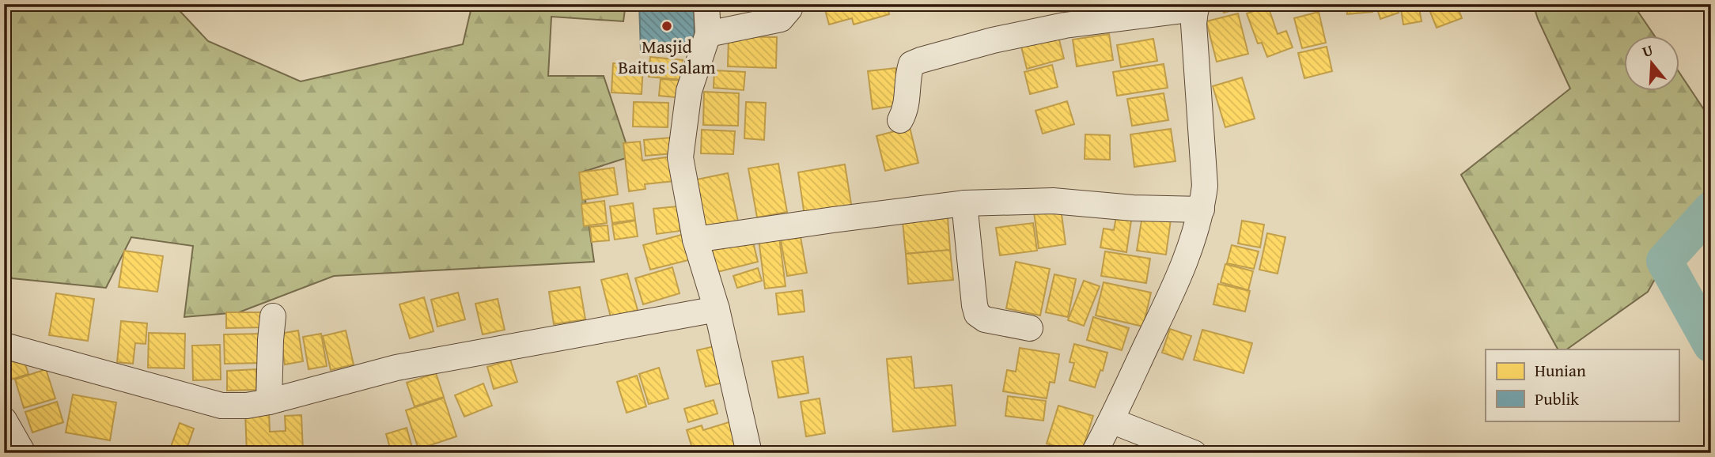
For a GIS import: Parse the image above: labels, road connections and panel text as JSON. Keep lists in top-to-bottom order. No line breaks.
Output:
{"places":["Masjid Baitus Salam"],"legend":["Hunian","Publik"],"north":"top"}
